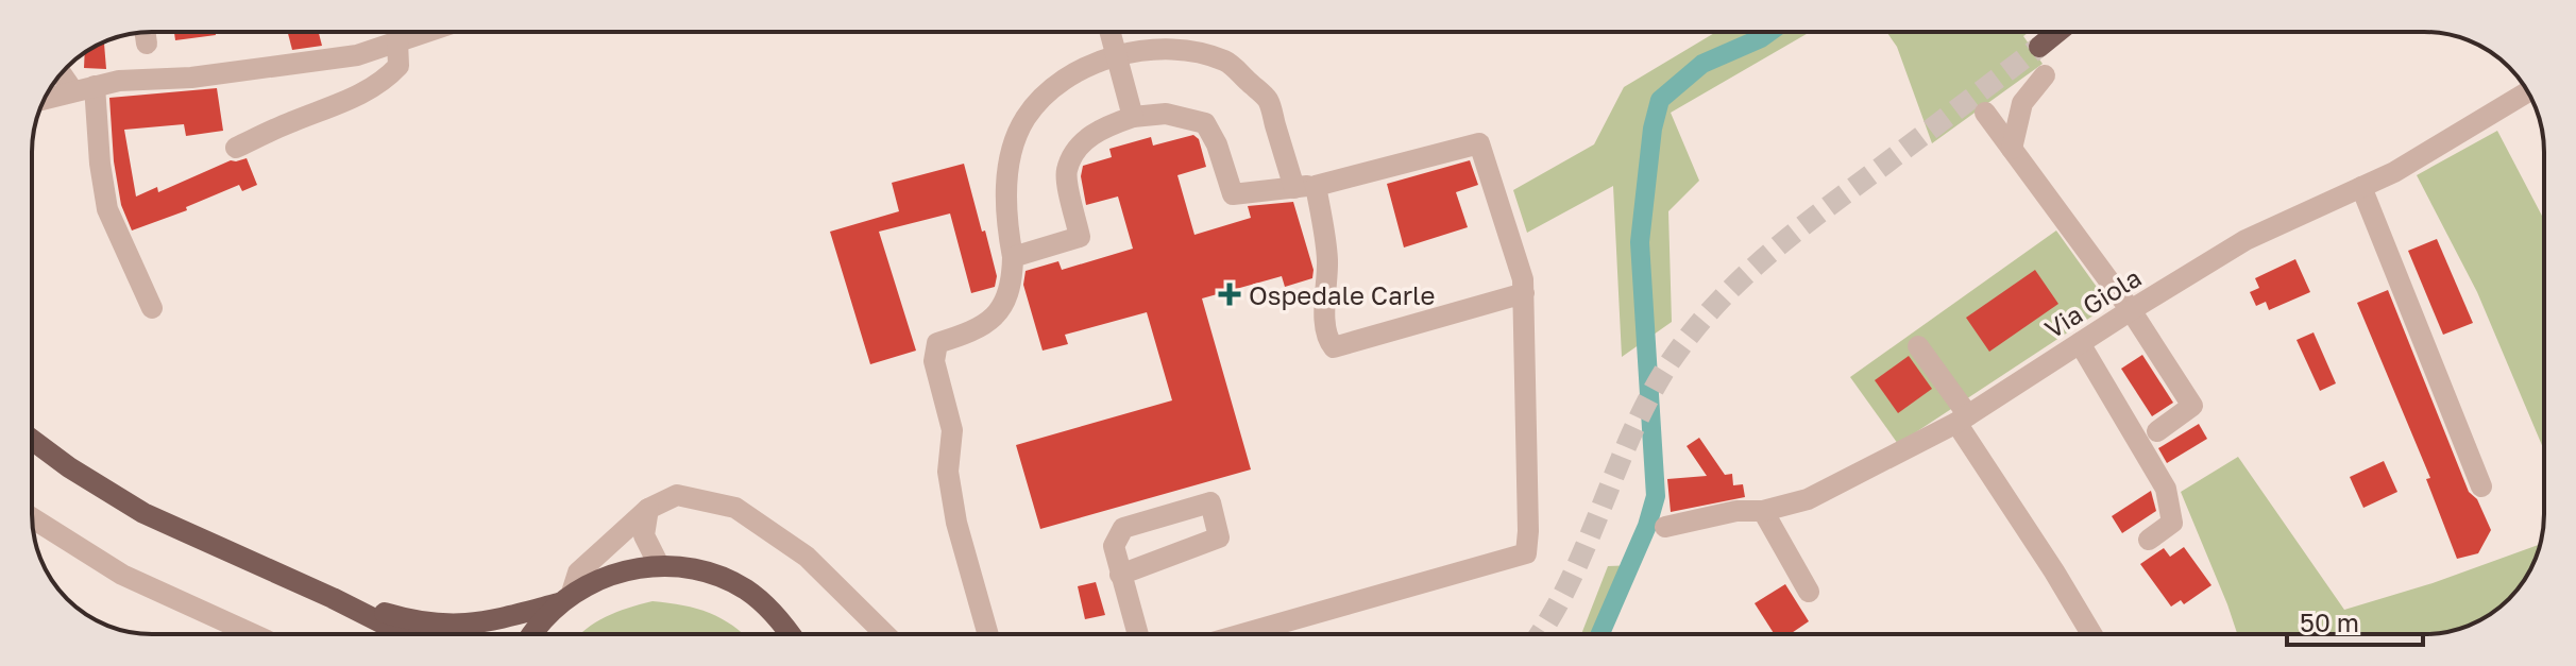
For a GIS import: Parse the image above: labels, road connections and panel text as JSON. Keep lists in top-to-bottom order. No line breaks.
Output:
{"streets":{"street":["Via Giola"]},"places":{"health":["Ospedale Carle"]},"scale_bar":"50 m"}
